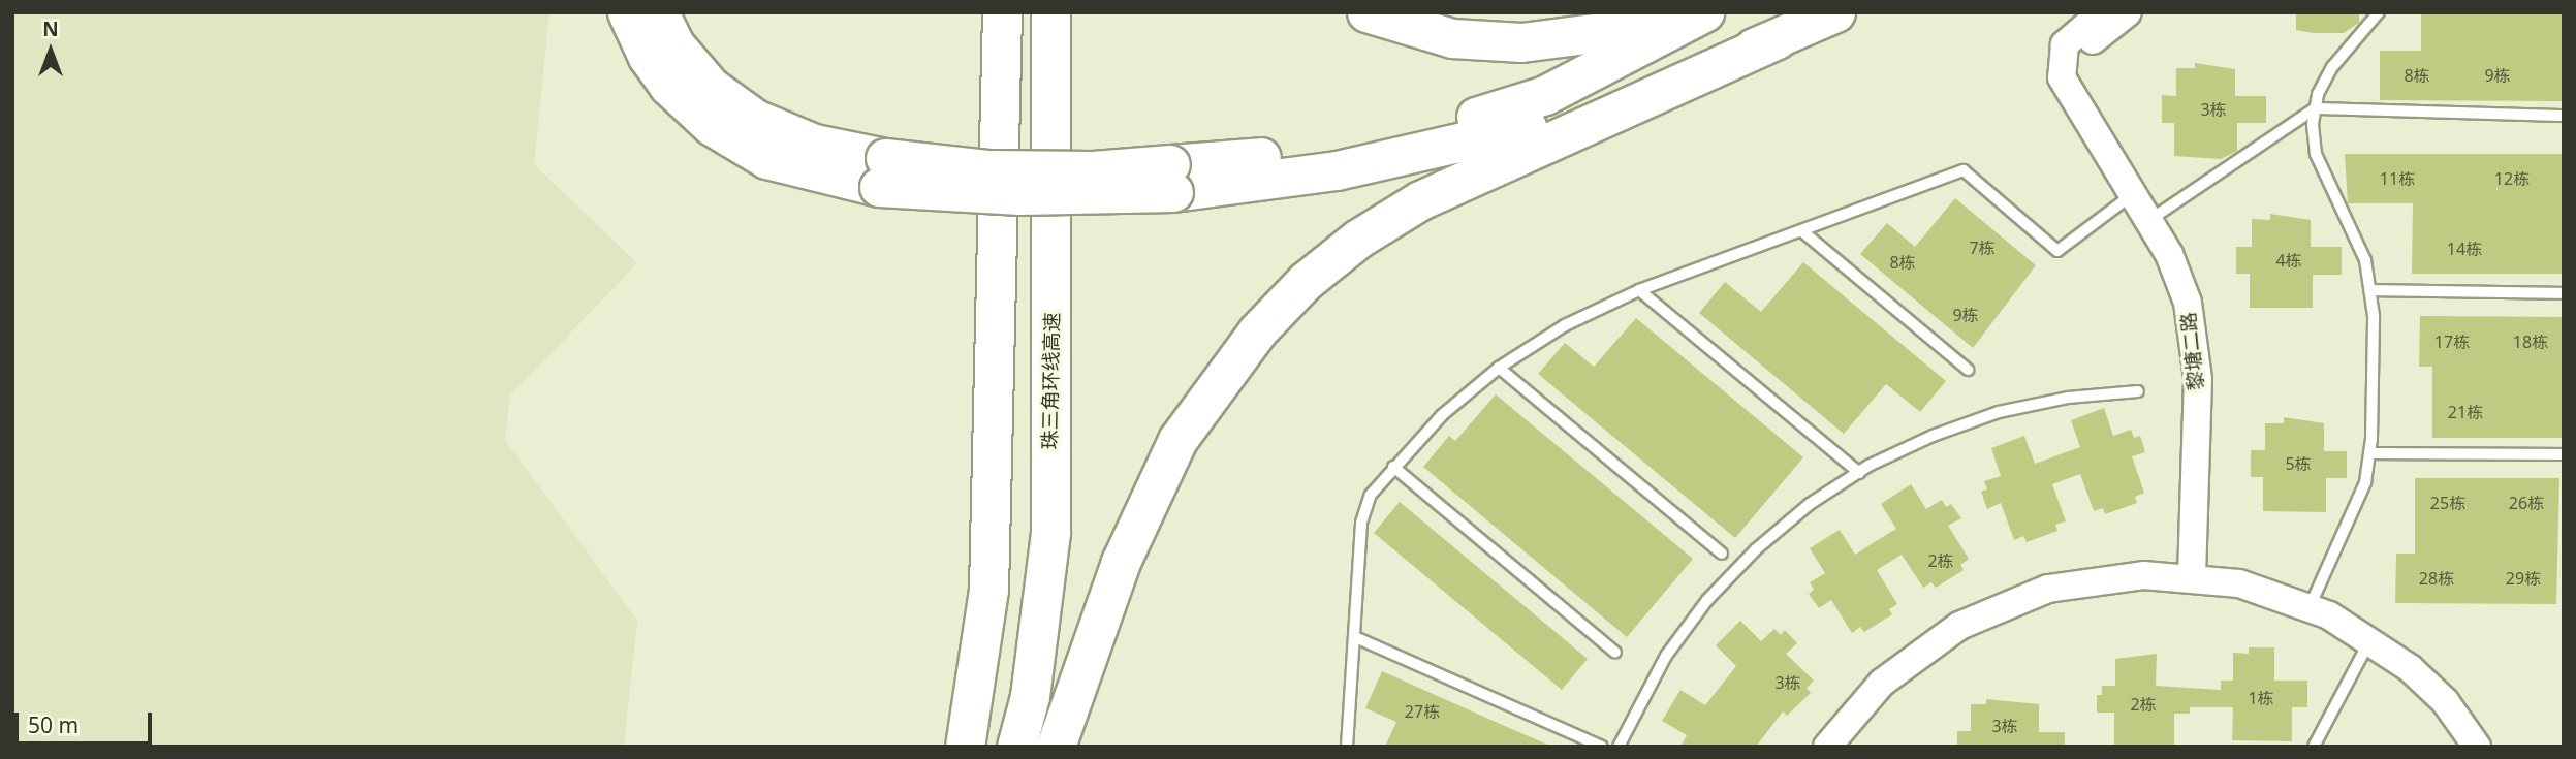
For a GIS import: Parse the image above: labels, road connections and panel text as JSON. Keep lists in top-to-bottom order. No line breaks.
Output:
{"streets":{"highway":["珠三角环线高速"],"street":["黎塘二路"]},"house_numbers":["8栋","9栋","3栋","11栋","12栋","7栋","14栋","4栋","8栋","9栋","17栋","18栋","21栋","5栋","25栋","26栋","2栋","28栋","29栋","3栋","1栋","2栋","27栋","3栋"],"scale_bar":"50 m","north":"top"}
